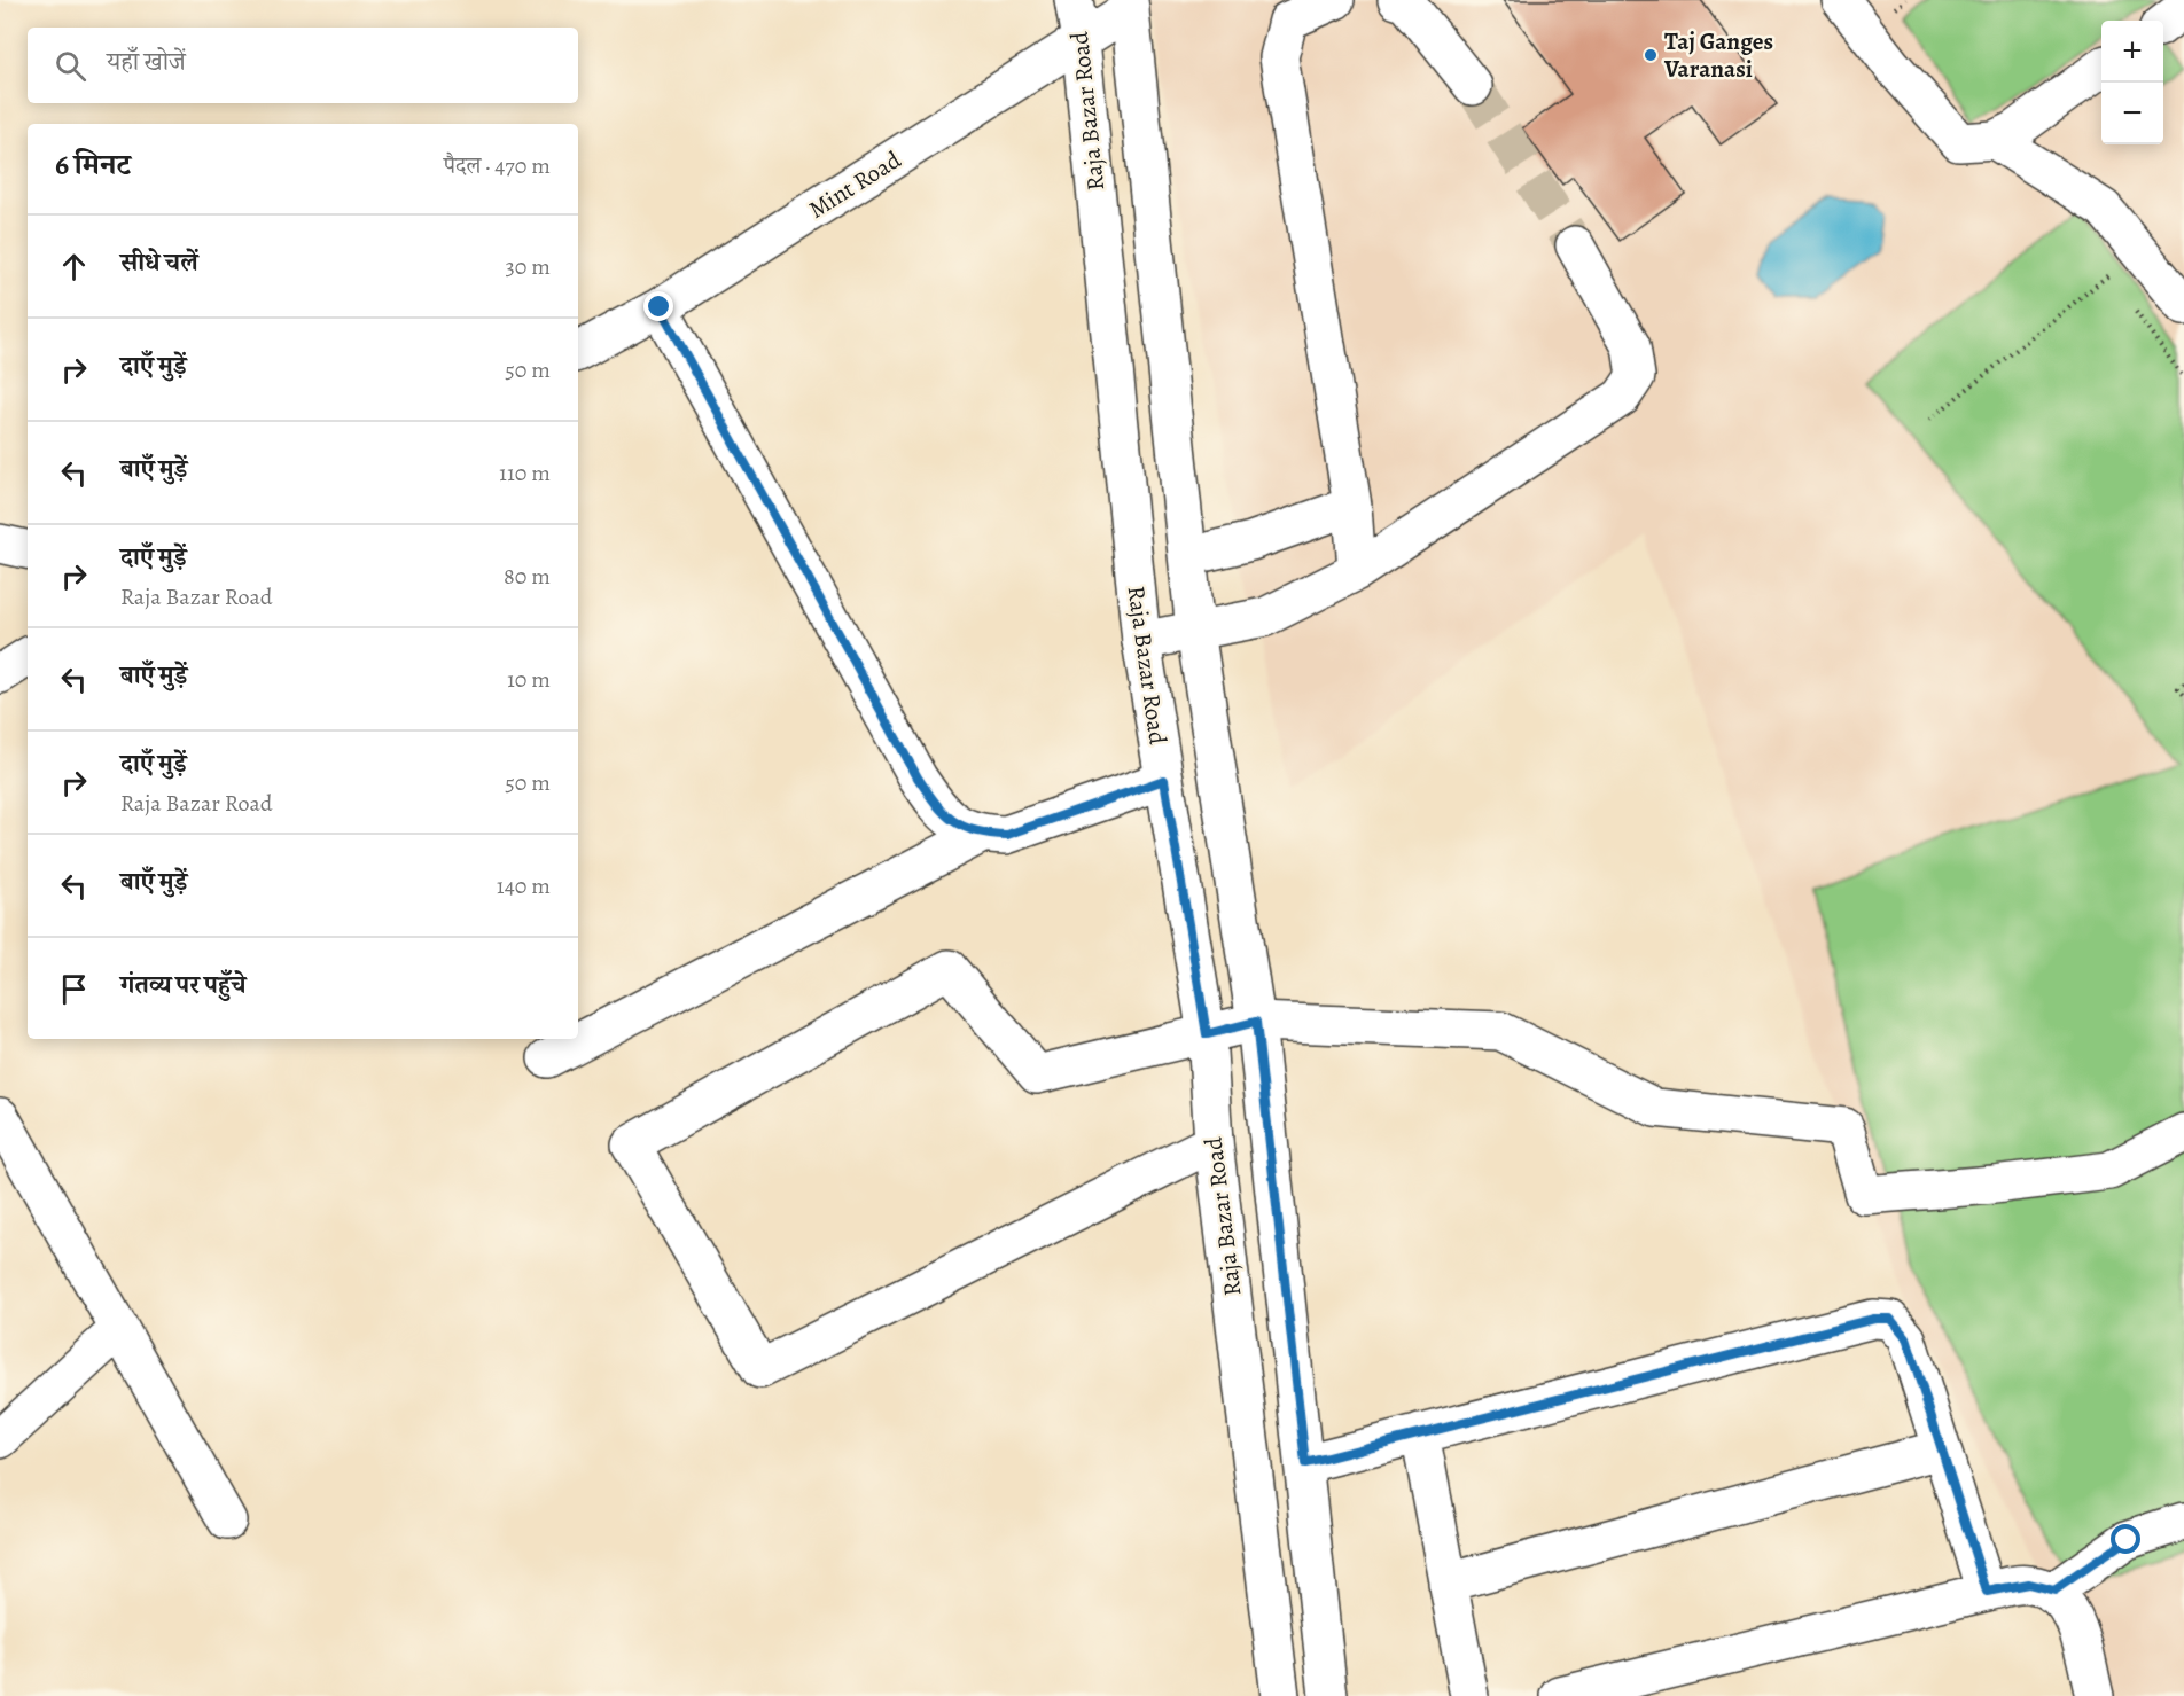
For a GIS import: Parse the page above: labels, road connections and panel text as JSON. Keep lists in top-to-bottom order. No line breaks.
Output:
{"streets":{"street":["Raja Bazar Road","Mint Road"]},"crossings":[["Raja Bazar Road","Mint Road"]],"places":["Taj Ganges Varanasi"],"page":{"map_buttons":["+","−"],"search":"यहाँ खोजें","heading":["6 मिनट","पैदल · 470 m"],"list":[["सीधे चलें","30 m"],["दाएँ मुड़ें","50 m"],["बाएँ मुड़ें","110 m"],["दाएँ मुड़ें","Raja Bazar Road","80 m"],["बाएँ मुड़ें","10 m"],["दाएँ मुड़ें","Raja Bazar Road","50 m"],["बाएँ मुड़ें","140 m"],"गंतव्य पर पहुँचे"]}}
